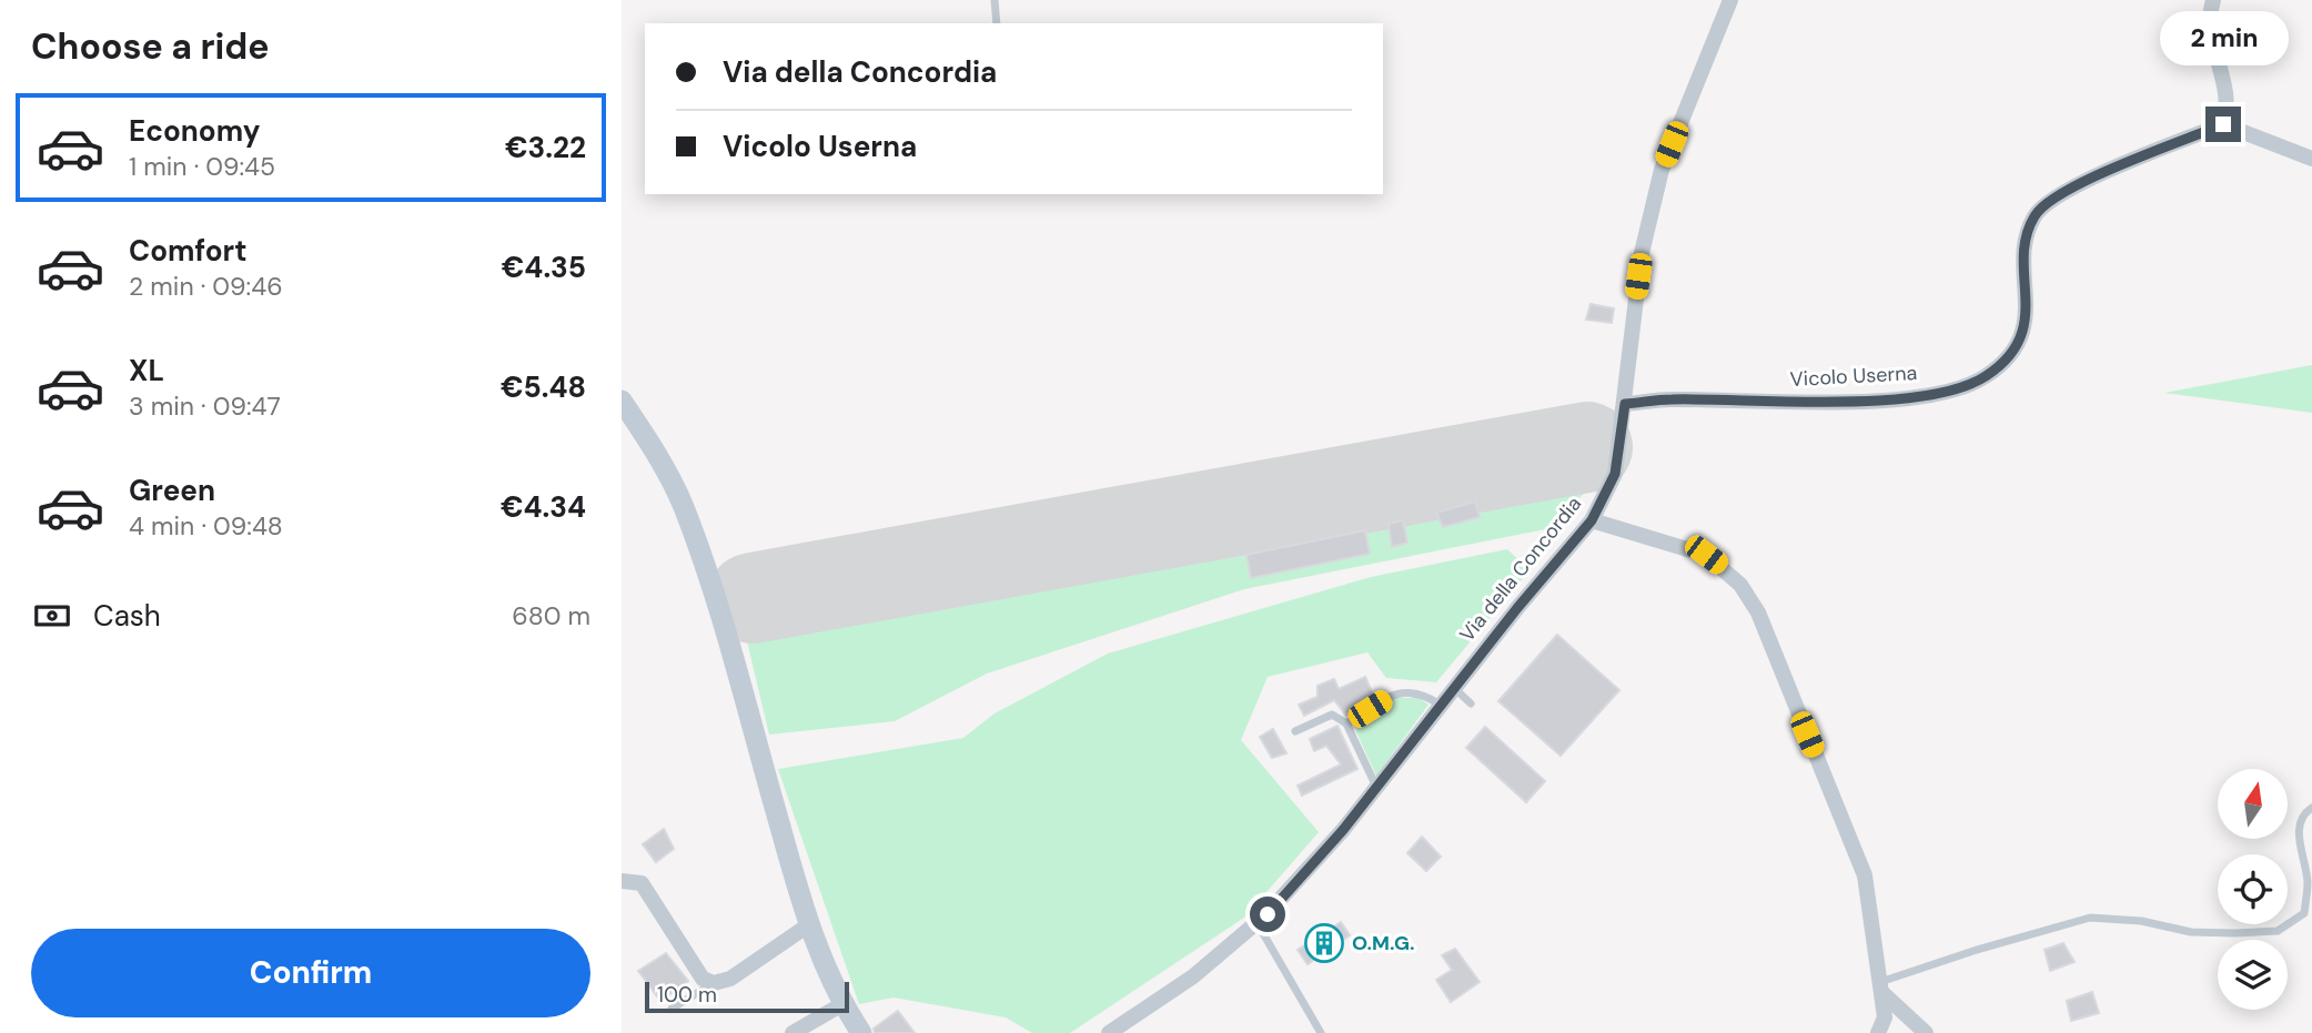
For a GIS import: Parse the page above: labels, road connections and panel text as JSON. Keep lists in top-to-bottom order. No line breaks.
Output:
{"streets":{"street":["Vicolo Userna","Via della Concordia"]},"crossings":[["Vicolo Userna","Via della Concordia"]],"places":{"building":["O.M.G."]},"scale_bar":"100 m","north":"top","page":{"heading":"Choose a ride","bubble":"2 min","banner":["Via della Concordia","Vicolo Userna"],"list":[{"name":"Economy","note":"1 min · 09:45","value":"€3.22"},{"name":"Comfort","note":"2 min · 09:46","value":"€4.35"},{"name":"XL","note":"3 min · 09:47","value":"€5.48"},{"name":"Green","note":"4 min · 09:48","value":"€4.34"}],"pay":["Cash","680 m"],"buttons":"Confirm","scale":"100 m"}}
